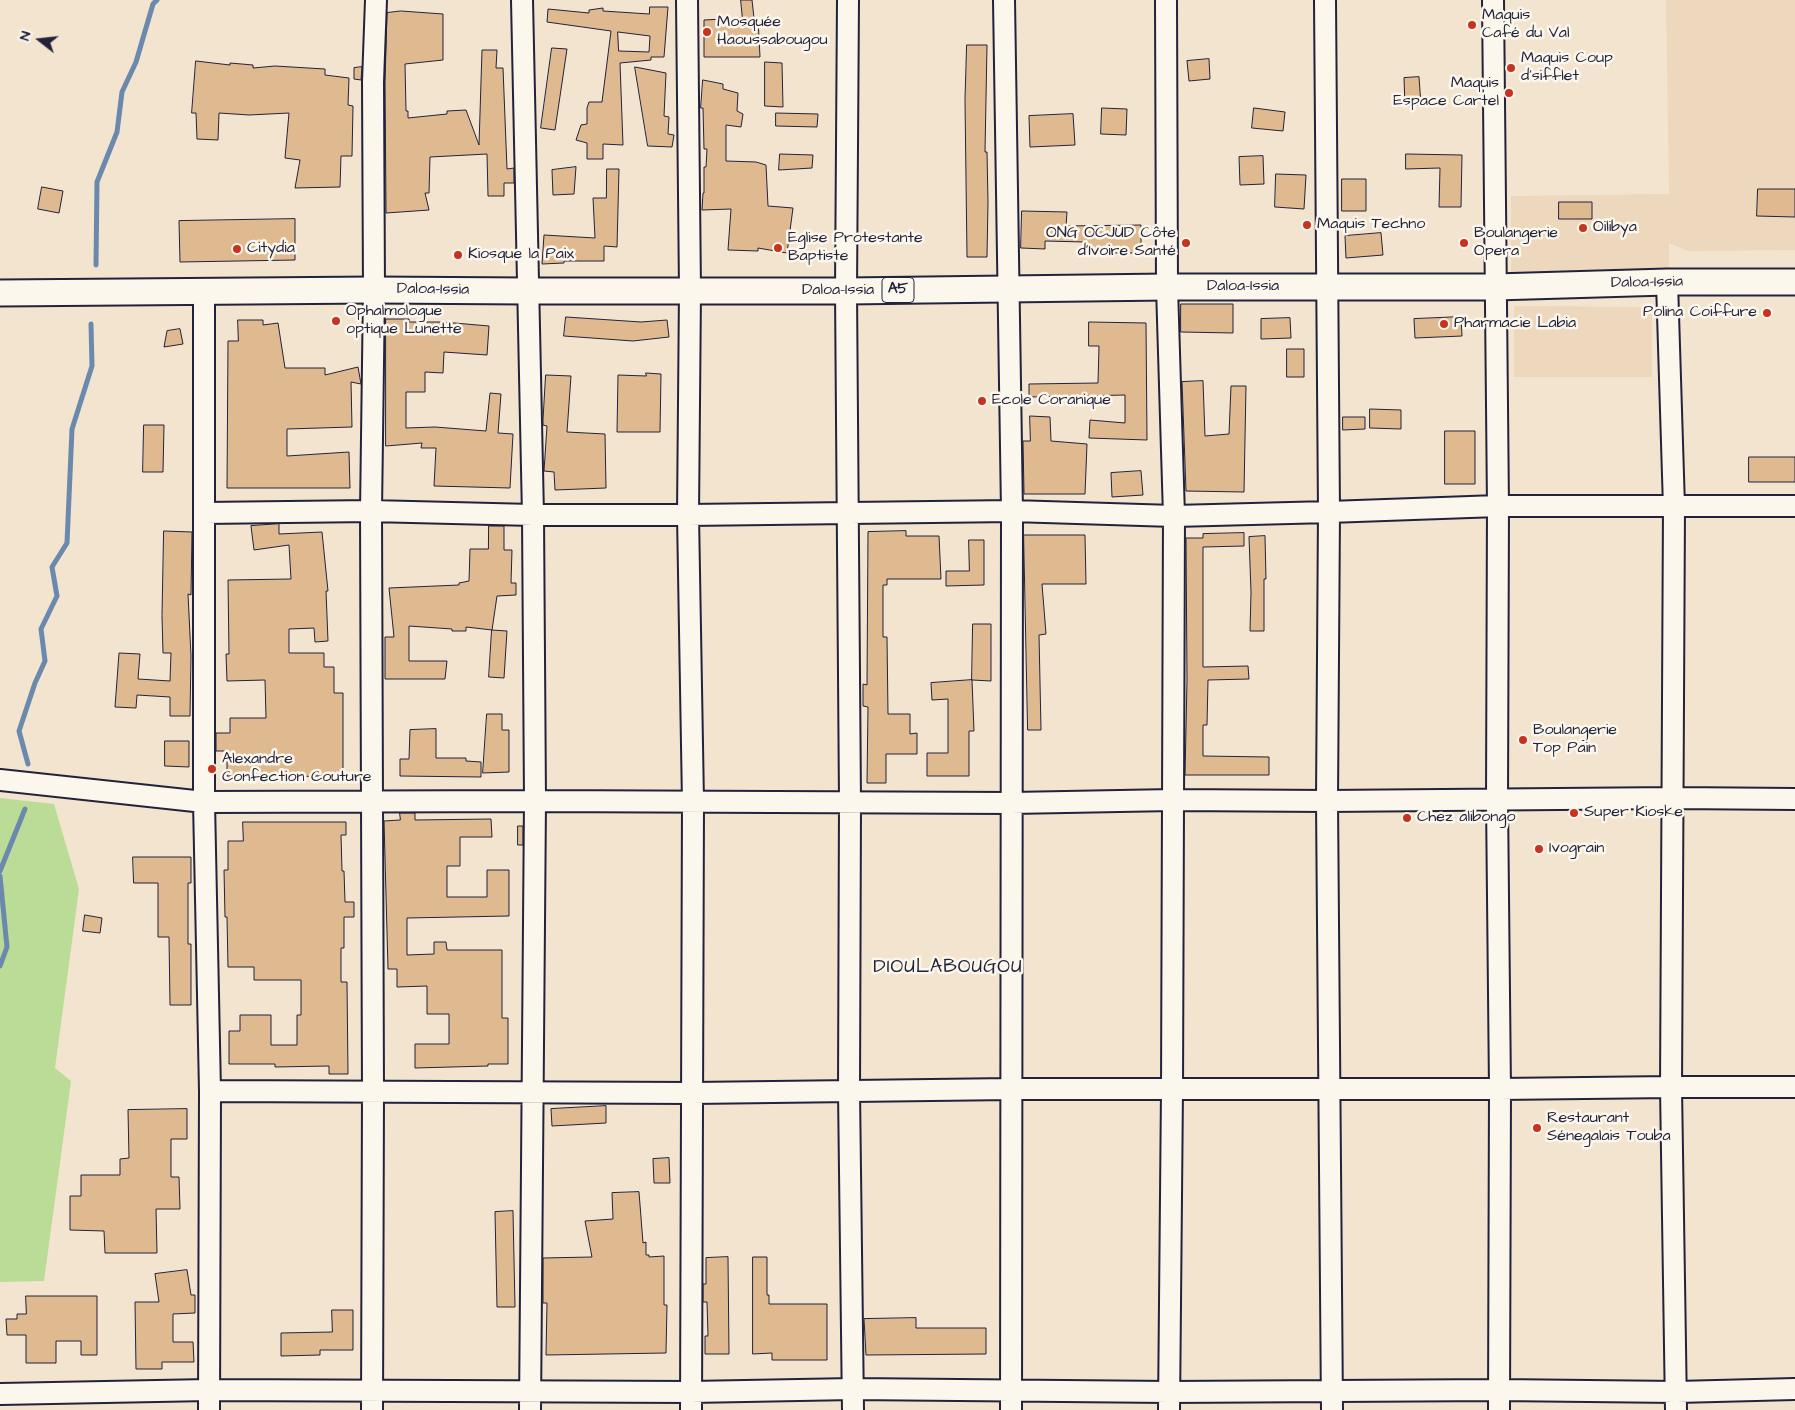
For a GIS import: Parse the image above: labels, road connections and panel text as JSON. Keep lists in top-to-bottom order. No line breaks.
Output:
{"streets":{"main road":["Daloa-Issia","A5"]},"districts":["DIOULABOUGOU"],"places":["Maquis Café du Val","Mosquée Haoussabougou","Maquis Coup d'sifflet","Maquis Espace Cartel","Maquis Techno","Oilibya","ONG OCJUD Côte d'Ivoire Santé","Boulangerie Opera","Eglise Protestante Baptiste","Citydia","Kiosque la Paix","Polina Coiffure","Ophalmologue optique Lunette","Pharmacie Labia","Ecole Coranique","Boulangerie Top Pain","Alexandre Confection Couture","Super Kioske","Chez alibongo","Ivograin","Restaurant Sénegalais Touba"],"north":"left"}
